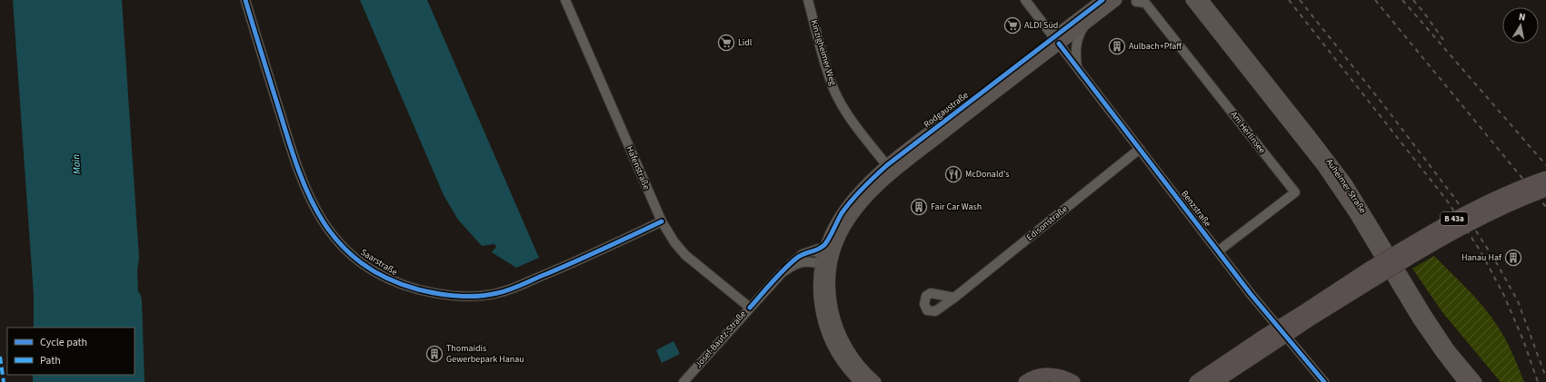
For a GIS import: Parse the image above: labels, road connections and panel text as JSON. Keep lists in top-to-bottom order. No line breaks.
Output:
{"streets":{"highway":["B 43a"],"main road":["Rodgaustraße","Auheimer Straße"],"street":["Kinzigheimer Weg","Am Herlinsee","Hafenstraße","Benzstraße","Edisonstraße","Saarstraße","Josef-Bautz-Straße"]},"crossings":[["Kinzigheimer Weg","Rodgaustraße"],["Rodgaustraße","Benzstraße"],["Rodgaustraße","Josef-Bautz-Straße"],["Am Herlinsee","Benzstraße"],["Hafenstraße","Saarstraße"],["Hafenstraße","Josef-Bautz-Straße"],["Benzstraße","Edisonstraße"]],"water":["Main"],"places":{"supermarket":["ALDI Süd","Lidl"],"building":["Aulbach+Pfaff","Fair Car Wash","Hanau Haf","Thomaidis Gewerbepark Hanau"],"restaurant":["McDonald's"]},"legend":["Cycle path","Path"],"north":"top"}
